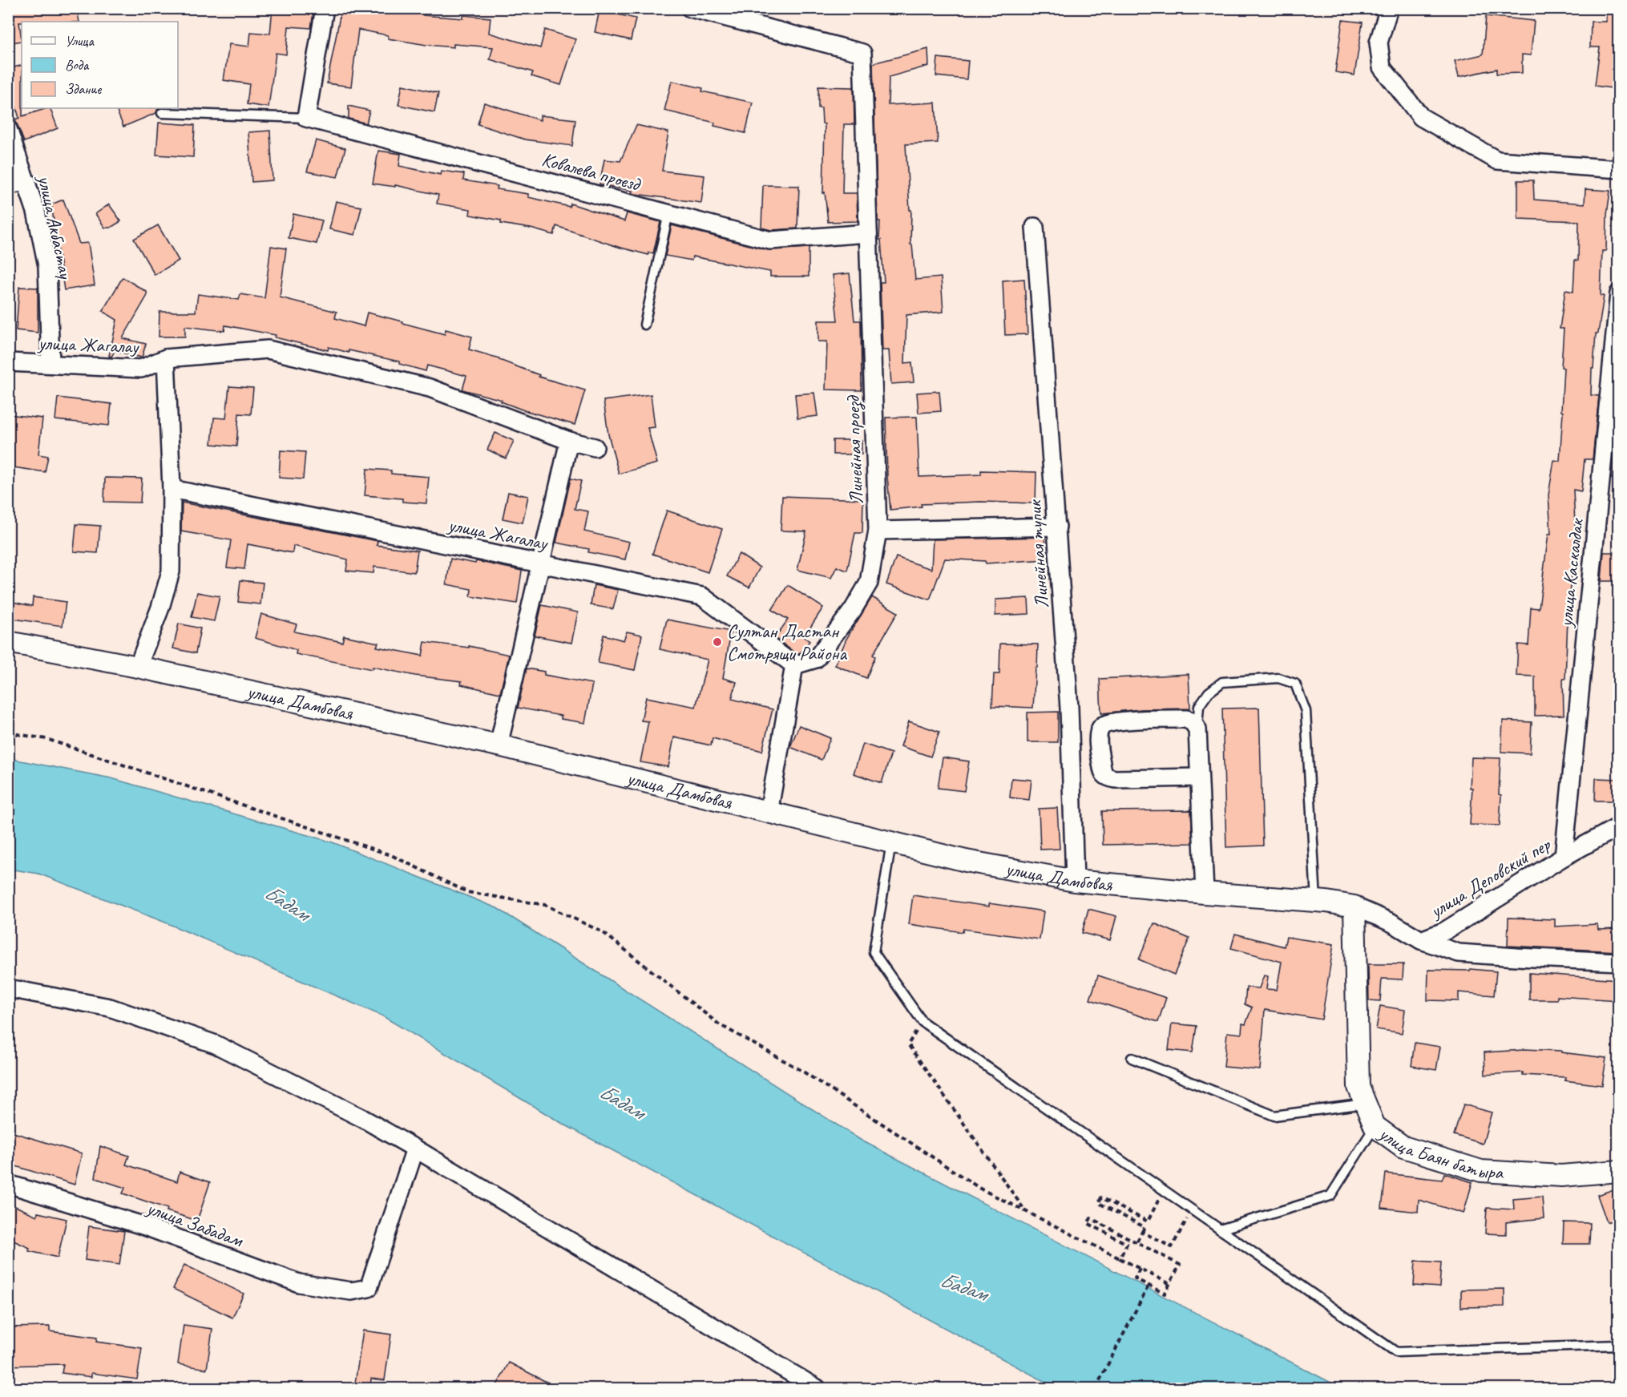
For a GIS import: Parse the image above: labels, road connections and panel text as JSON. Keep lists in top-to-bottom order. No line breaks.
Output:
{"streets":{"street":["Ковалева проезд","улица Акбастау","улица Жагалау","Линейная проезд","Линейная тупик","улица Каскалдак","улица Дамбовая","улица Деповский пер","улица Баян батыра","улица Забадам"]},"crossings":[["Ковалева проезд","Линейная проезд"],["улица Акбастау","улица Жагалау"],["улица Жагалау","Линейная проезд"],["улица Жагалау","улица Дамбовая"],["Линейная тупик","улица Дамбовая"],["улица Каскалдак","улица Деповский пер"],["улица Дамбовая","улица Деповский пер"],["улица Дамбовая","улица Баян батыра"],["улица Деповский пер","улица Баян батыра"]],"water":["Бадам"],"places":["Султан Дастан Смотрящи Района"],"legend":["Улица","Вода","Здание"]}
